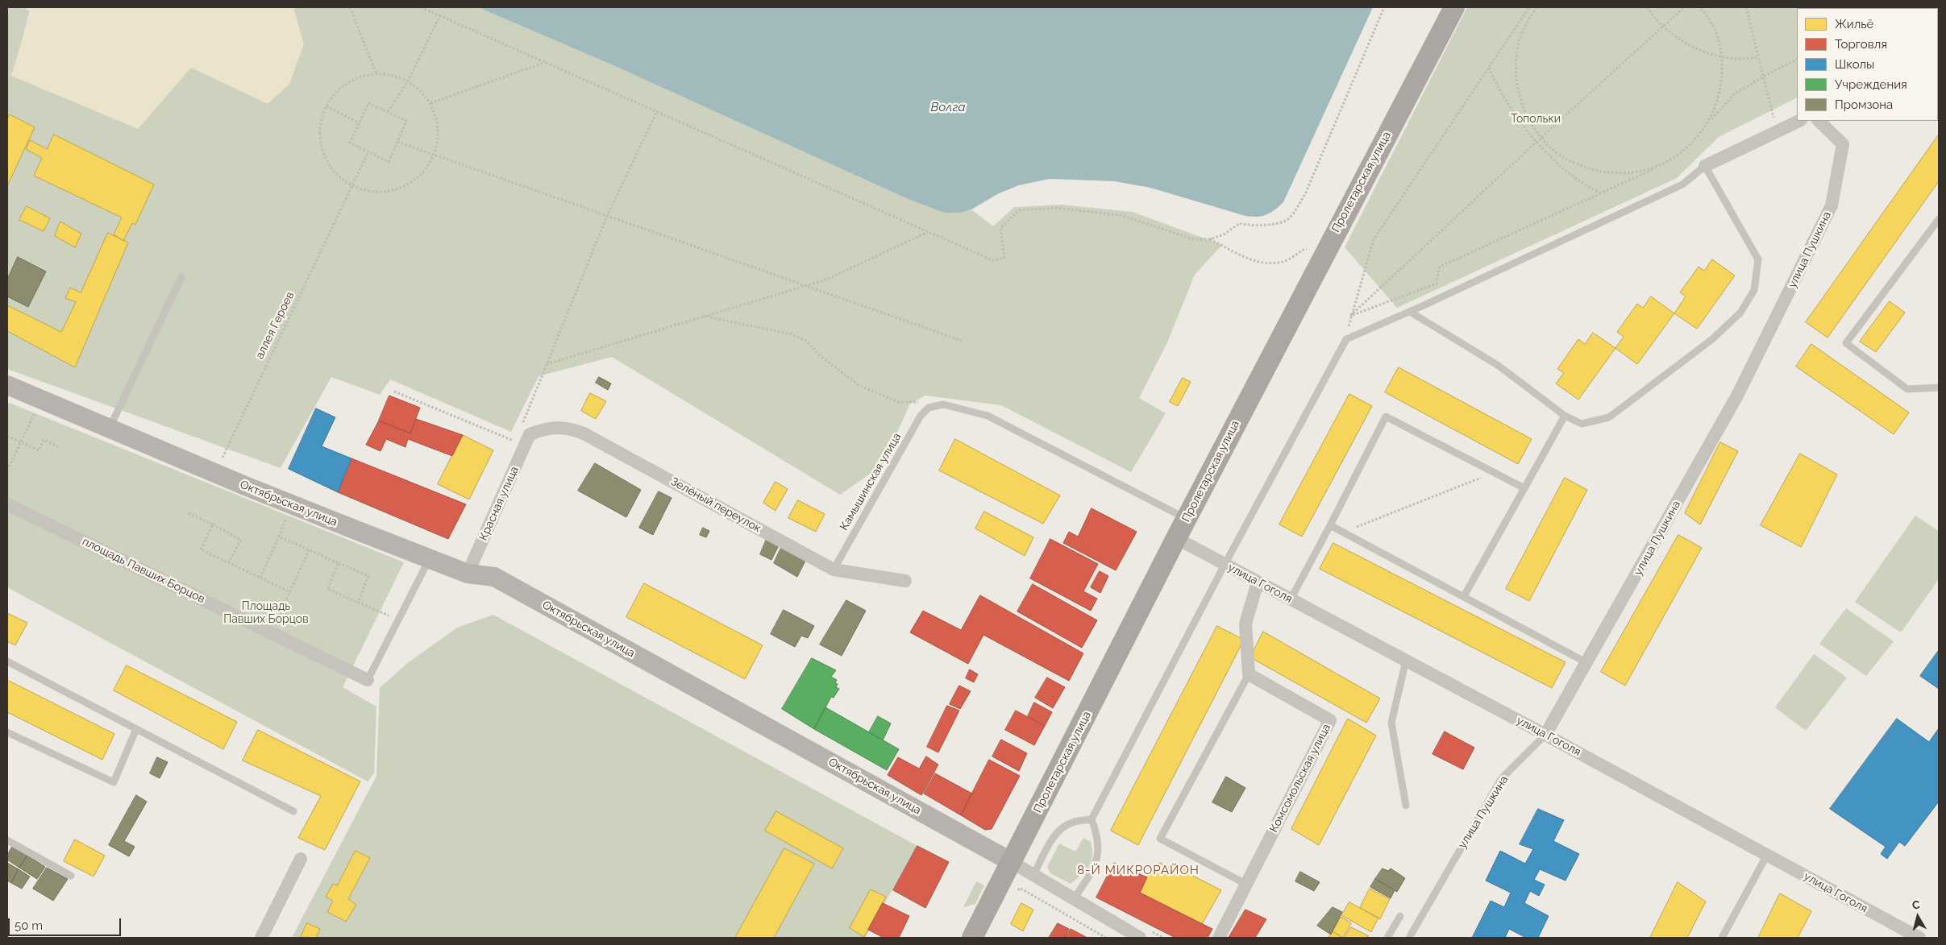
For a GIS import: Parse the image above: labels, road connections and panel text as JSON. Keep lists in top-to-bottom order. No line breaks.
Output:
{"streets":{"main road":["Пролетарская улица"],"street":["улица Пушкина","Октябрьская улица","Красная улица","Зелёный переулок","площадь Павших Борцов","улица Гоголя","Комсомольская улица"],"lane":["Камышинская улица"],"path":["аллея Героев"]},"crossings":[["Пролетарская улица","Октябрьская улица"],["Пролетарская улица","улица Гоголя"],["улица Пушкина","улица Гоголя"],["аллея Героев","Октябрьская улица"],["Камышинская улица","Зелёный переулок"],["Октябрьская улица","Красная улица"],["Красная улица","Зелёный переулок"]],"districts":["8-Й МИКРОРАЙОН"],"water":["Волга"],"parks":["Топольки","Площадь Павших Борцов"],"legend":["Жильё","Торговля","Школы","Учреждения","Промзона"],"scale_bar":"50 m","north":"top"}
